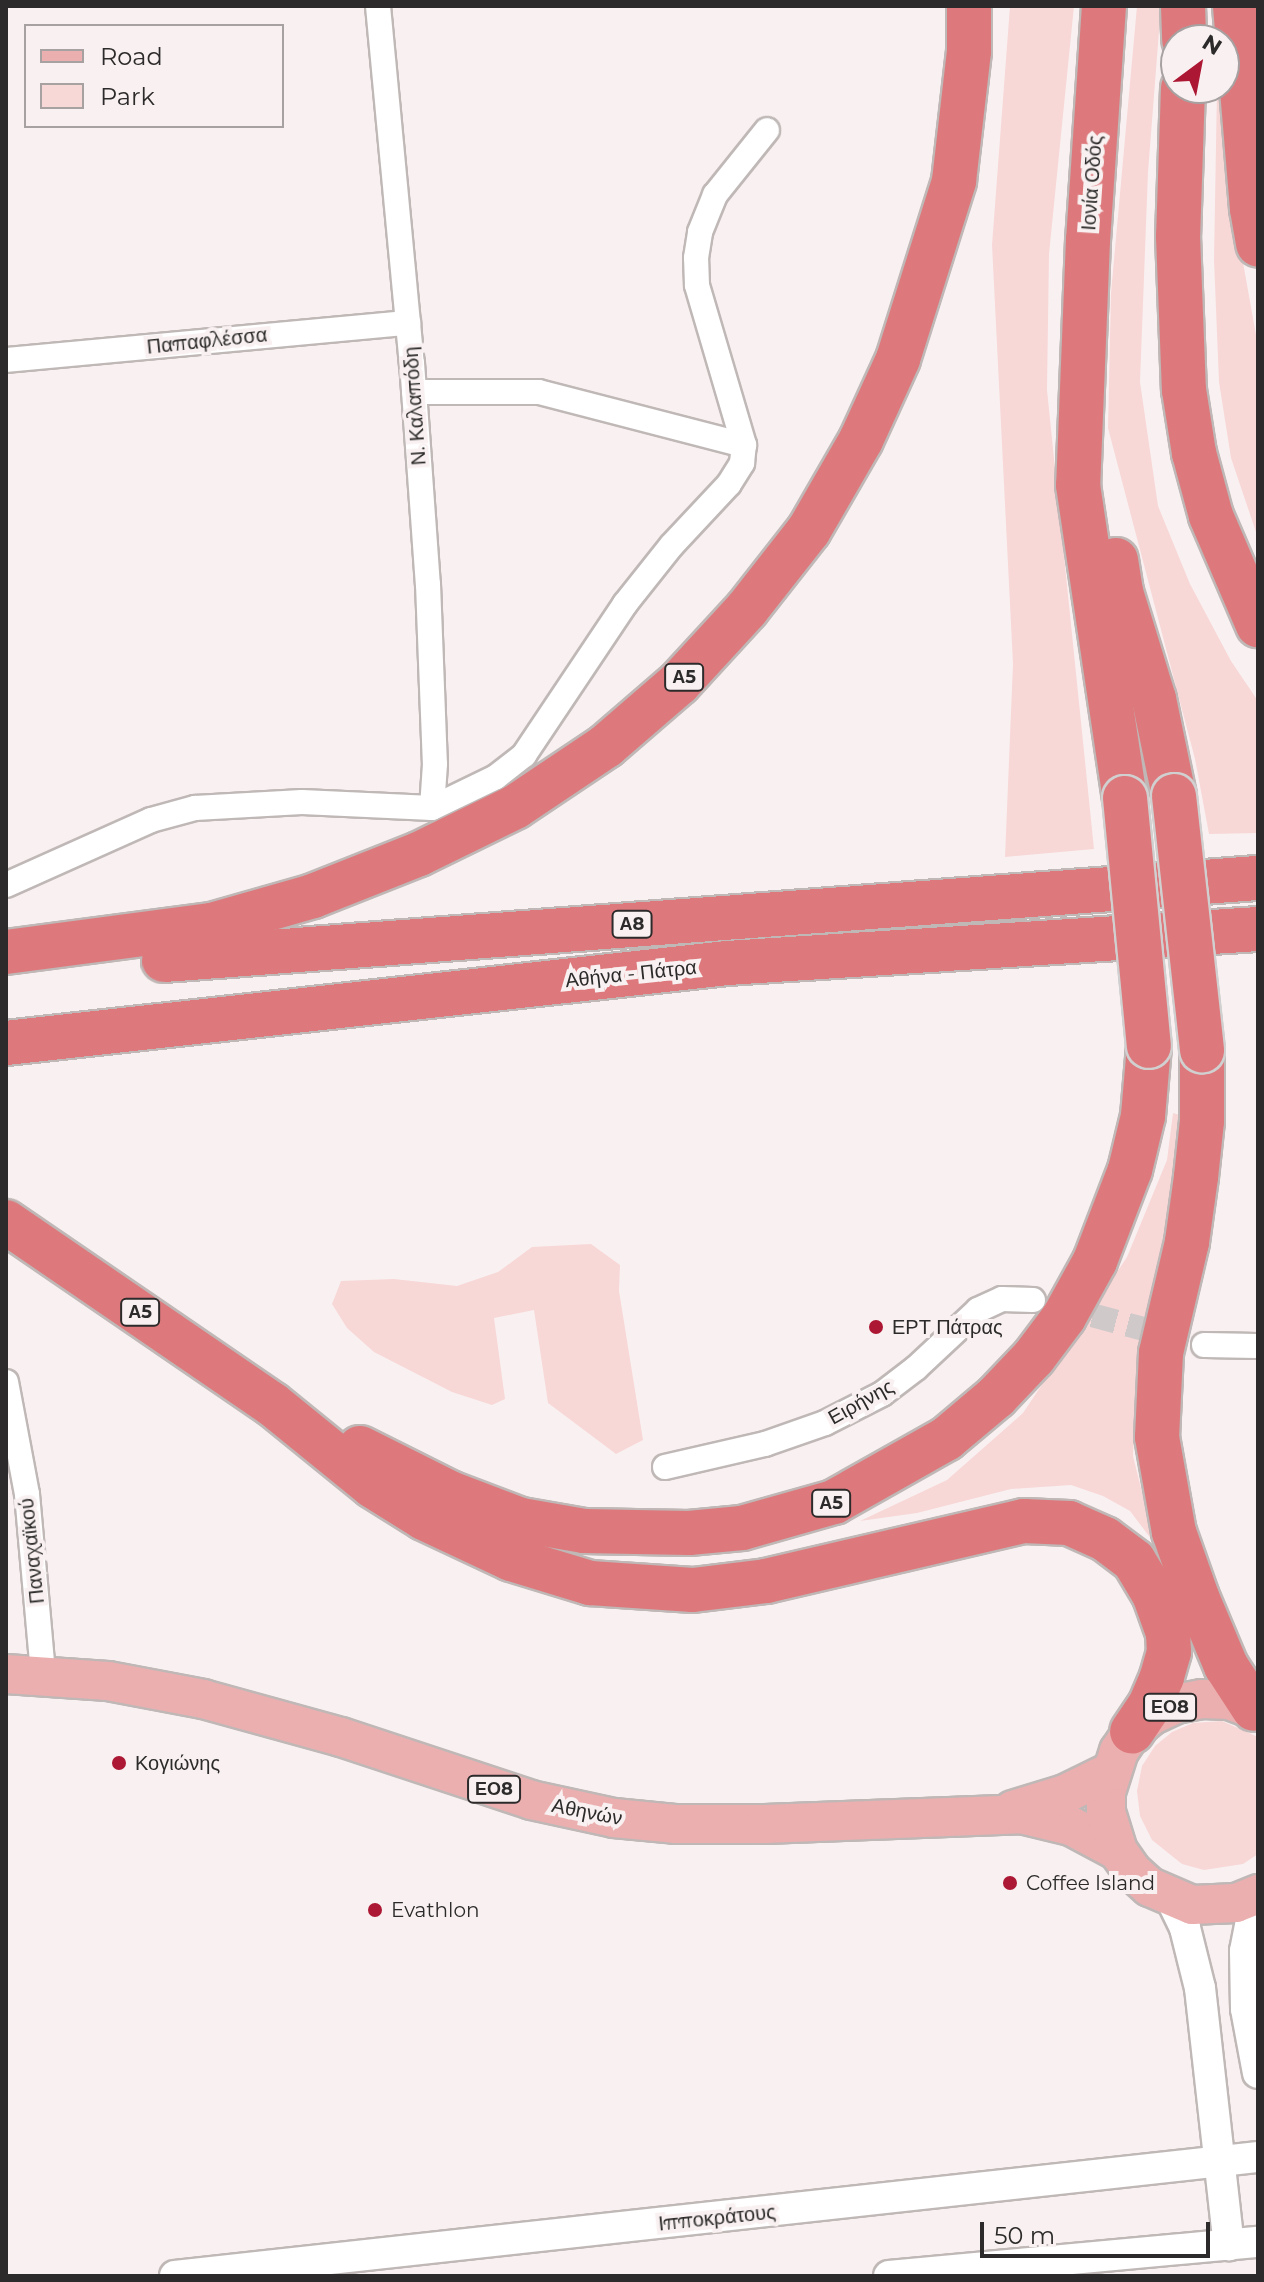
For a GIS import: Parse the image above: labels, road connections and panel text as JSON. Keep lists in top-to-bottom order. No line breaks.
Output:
{"streets":{"highway":["Ιονία Οδός","Α5","Α8","Αθήνα - Πάτρα"],"main road":["ΕΟ8","Αθηνών"],"street":["Παπαφλέσσα","Ν. Καλαπόδη","Ειρήνης","Παναχαϊκού","Ιπποκράτους"]},"crossings":[["Ιονία Οδός","Α5"],["Παπαφλέσσα","Ν. Καλαπόδη"],["Παναχαϊκού","Αθηνών"]],"places":["ΕΡΤ Πάτρας","Κογιώνης","Coffee Island","Evathlon"],"legend":["Road","Park"],"scale_bar":"50 m","north":"top right"}
